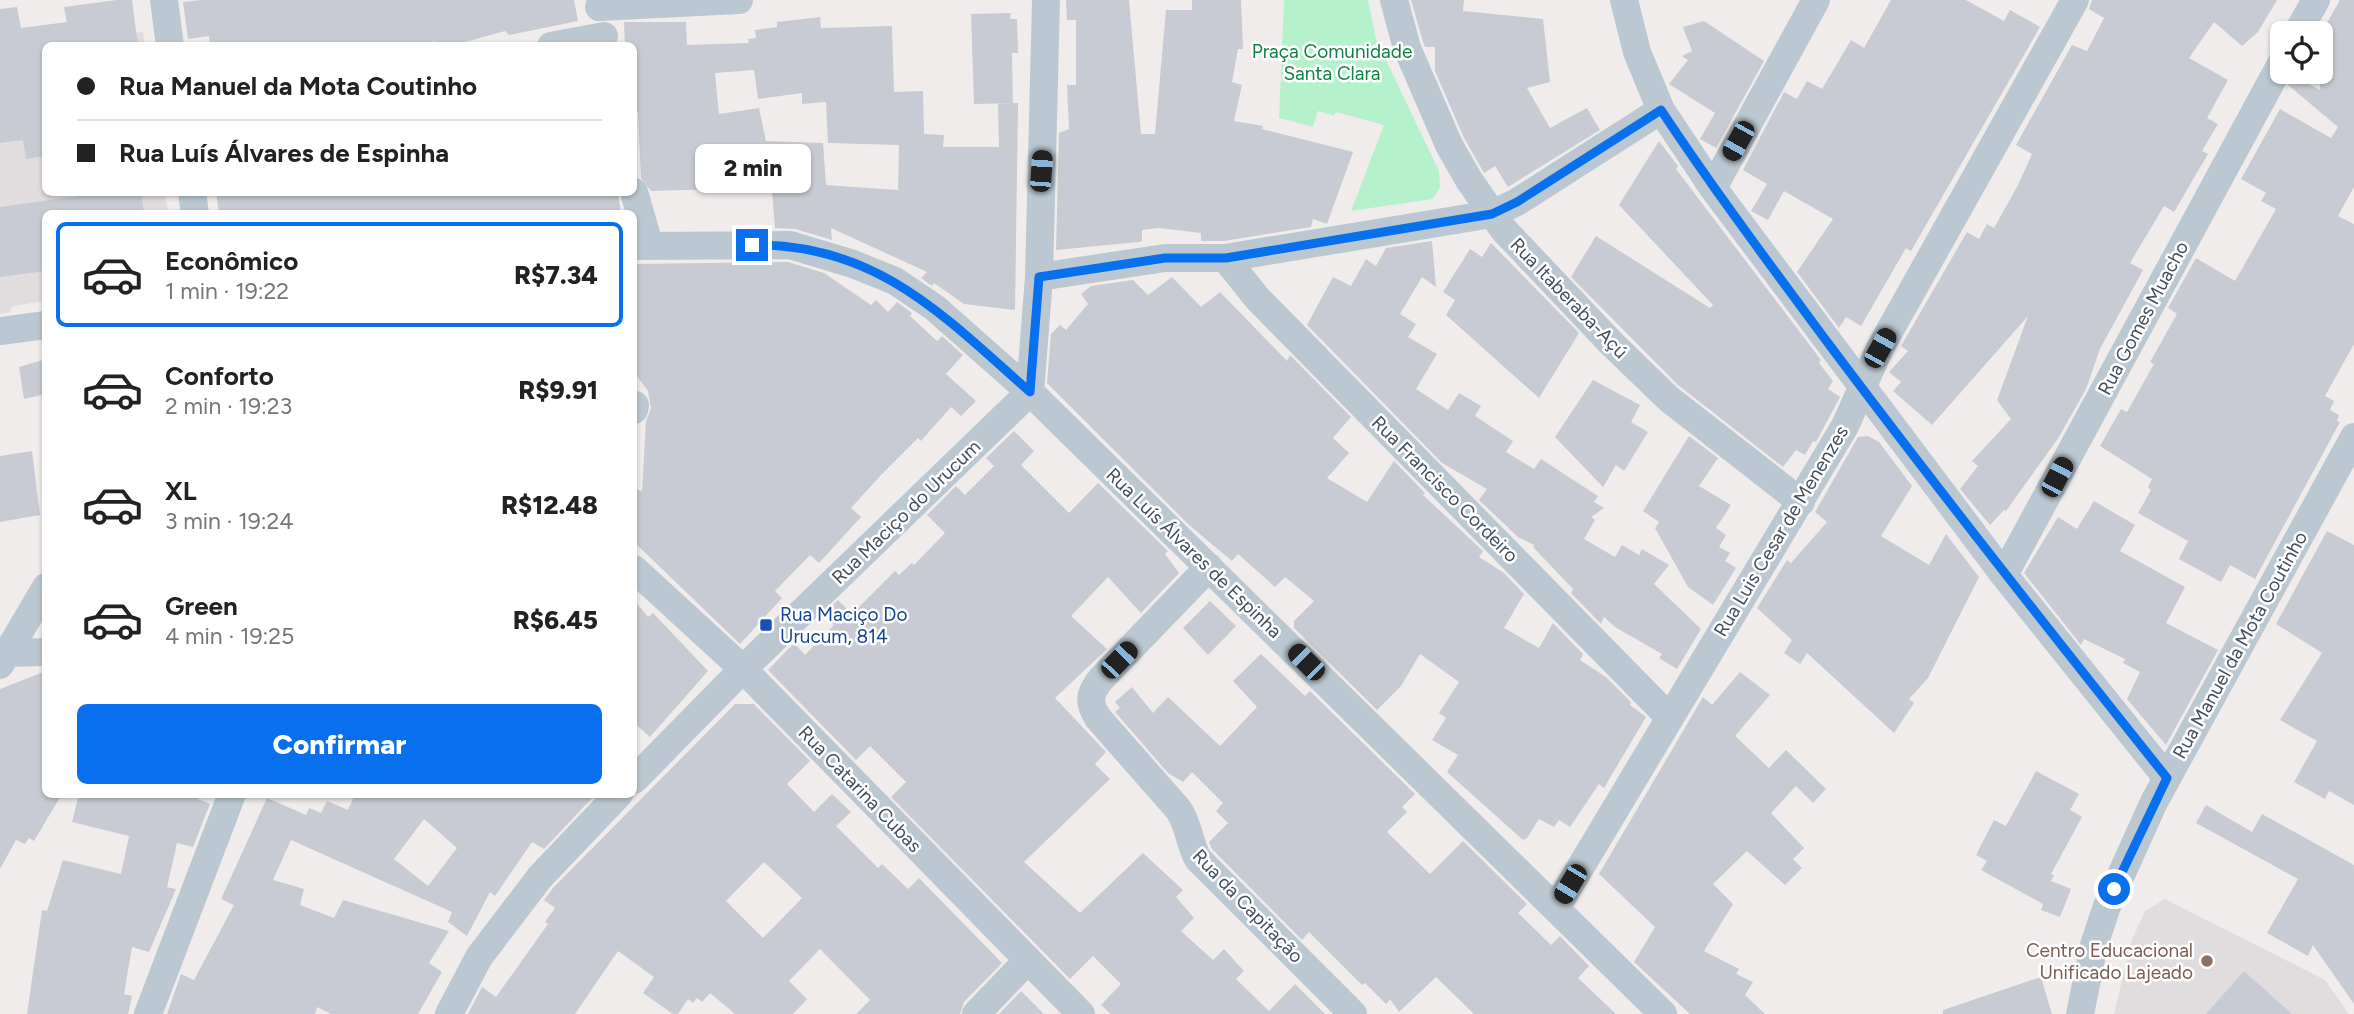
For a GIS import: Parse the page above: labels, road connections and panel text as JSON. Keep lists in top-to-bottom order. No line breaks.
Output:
{"streets":{"street":["Rua Itaberaba-Açú","Rua Gomes Muacho","Rua Francisco Cordeiro","Rua Maciço do Urucum","Rua Luis Cesar de Menenzes","Rua Luís Álvares de Espinha","Rua Manuel da Mota Coutinho","Rua Catarina Cubas","Rua da Capitação"]},"crossings":[["Rua Itaberaba-Açú","Rua Luis Cesar de Menenzes"],["Rua Francisco Cordeiro","Rua Luis Cesar de Menenzes"],["Rua Maciço do Urucum","Rua Luís Álvares de Espinha"],["Rua Maciço do Urucum","Rua Catarina Cubas"],["Rua Luis Cesar de Menenzes","Rua Luís Álvares de Espinha"],["Rua Luís Álvares de Espinha","Rua da Capitação"]],"parks":["Praça Comunidade Santa Clara"],"places":{"transit":["Rua Maciço Do Urucum, 814"],"other":["Centro Educacional Unificado Lajeado"]},"page":{"banner":["Rua Manuel da Mota Coutinho","Rua Luís Álvares de Espinha"],"bubble":"2 min","list":[{"name":"Econômico","note":"1 min · 19:22","value":"R$7.34"},{"name":"Conforto","note":"2 min · 19:23","value":"R$9.91"},{"name":"XL","note":"3 min · 19:24","value":"R$12.48"},{"name":"Green","note":"4 min · 19:25","value":"R$6.45"}],"buttons":"Confirmar"}}
